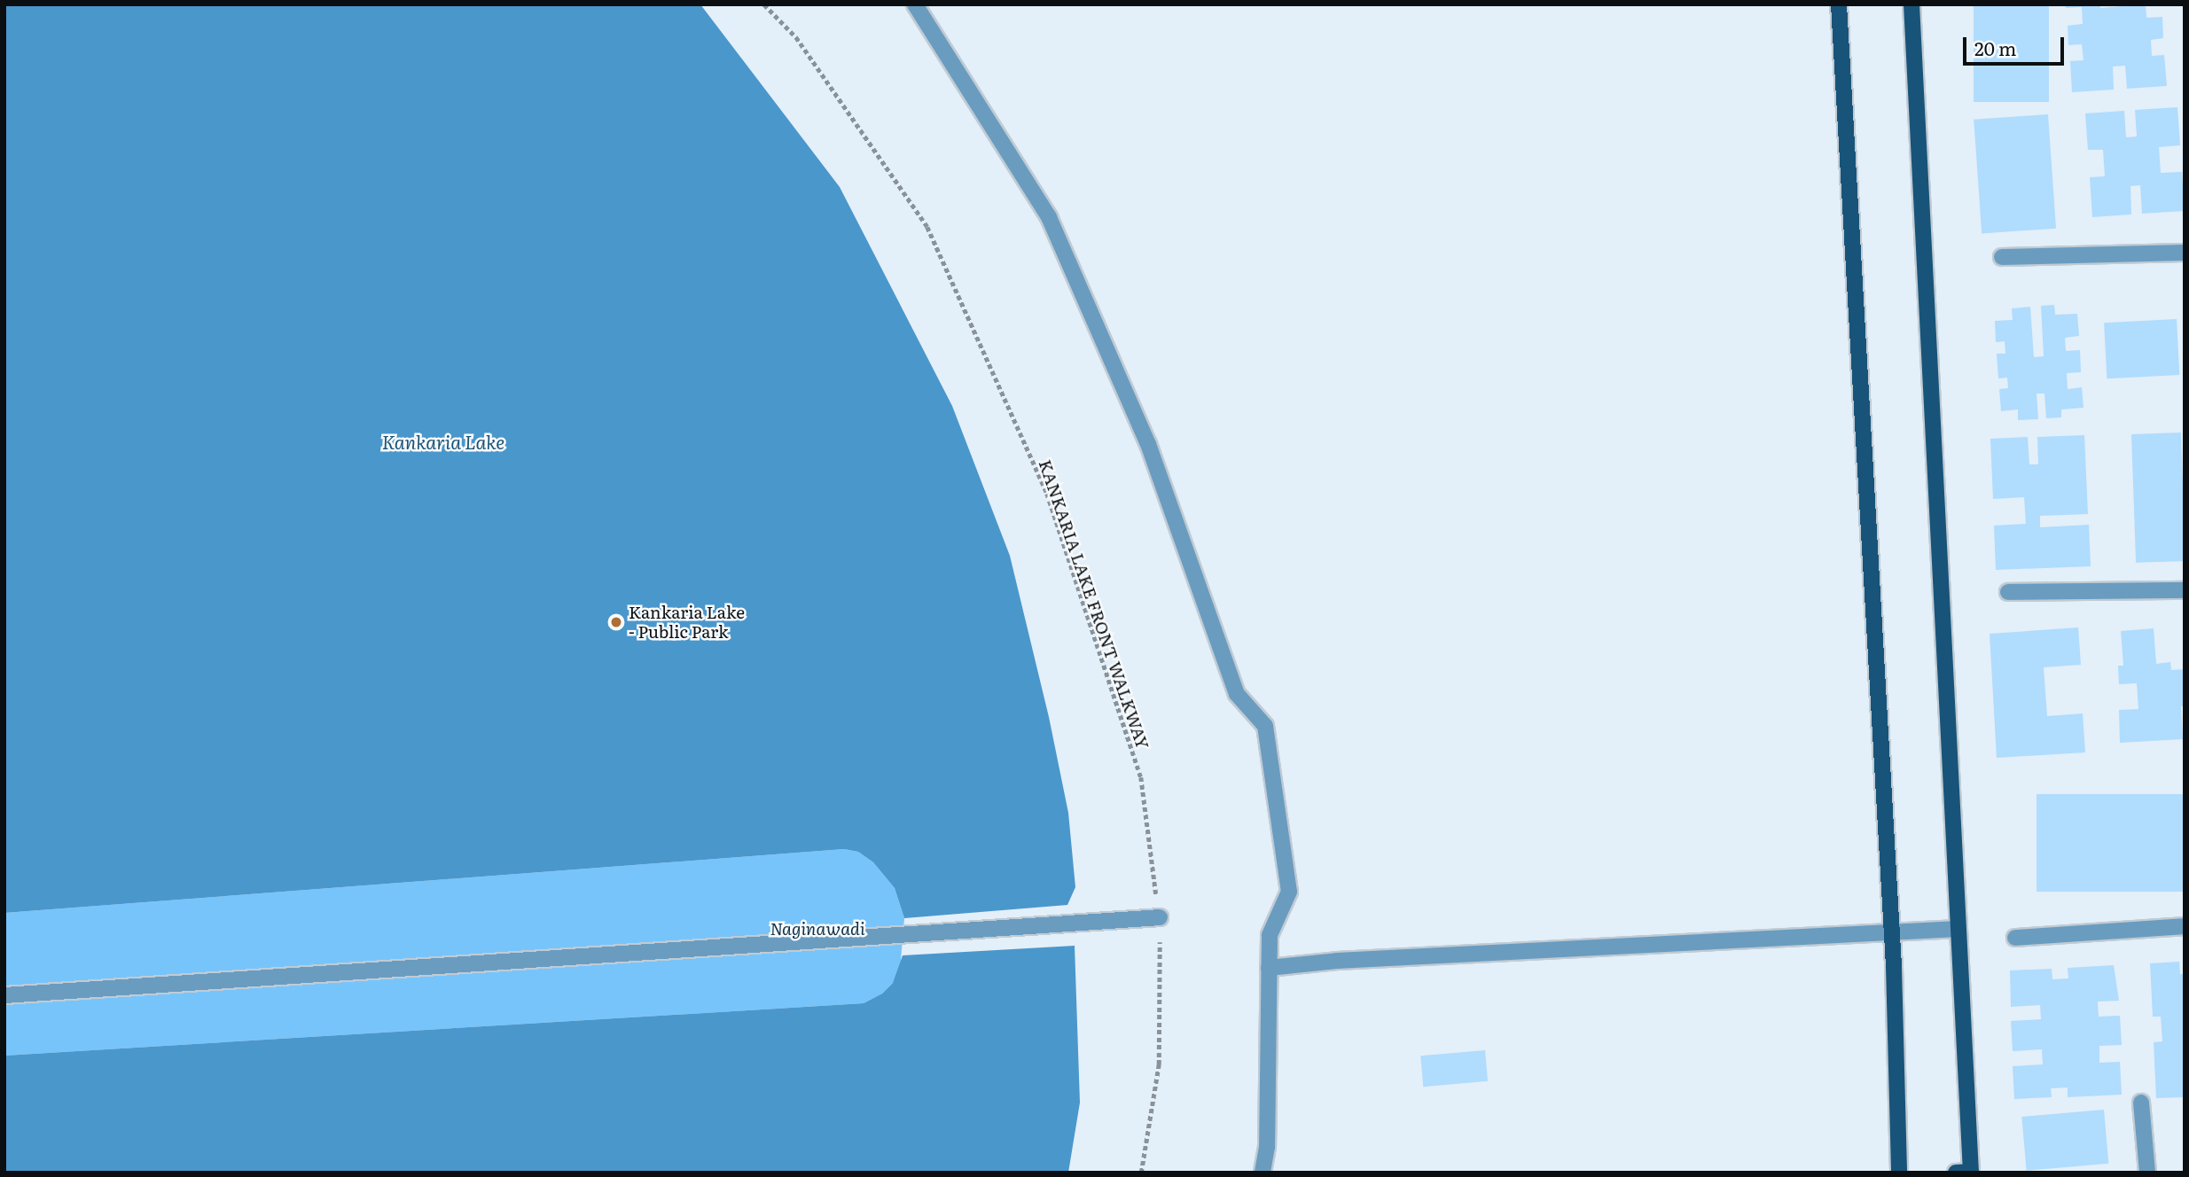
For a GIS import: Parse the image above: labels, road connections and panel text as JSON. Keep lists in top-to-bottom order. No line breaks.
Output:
{"streets":{"path":["KANKARIA LAKE FRONT WALKWAY"]},"water":["Kankaria Lake"],"parks":["Naginawadi"],"places":["Kankaria Lake - Public Park"],"scale_bar":"20 m"}
